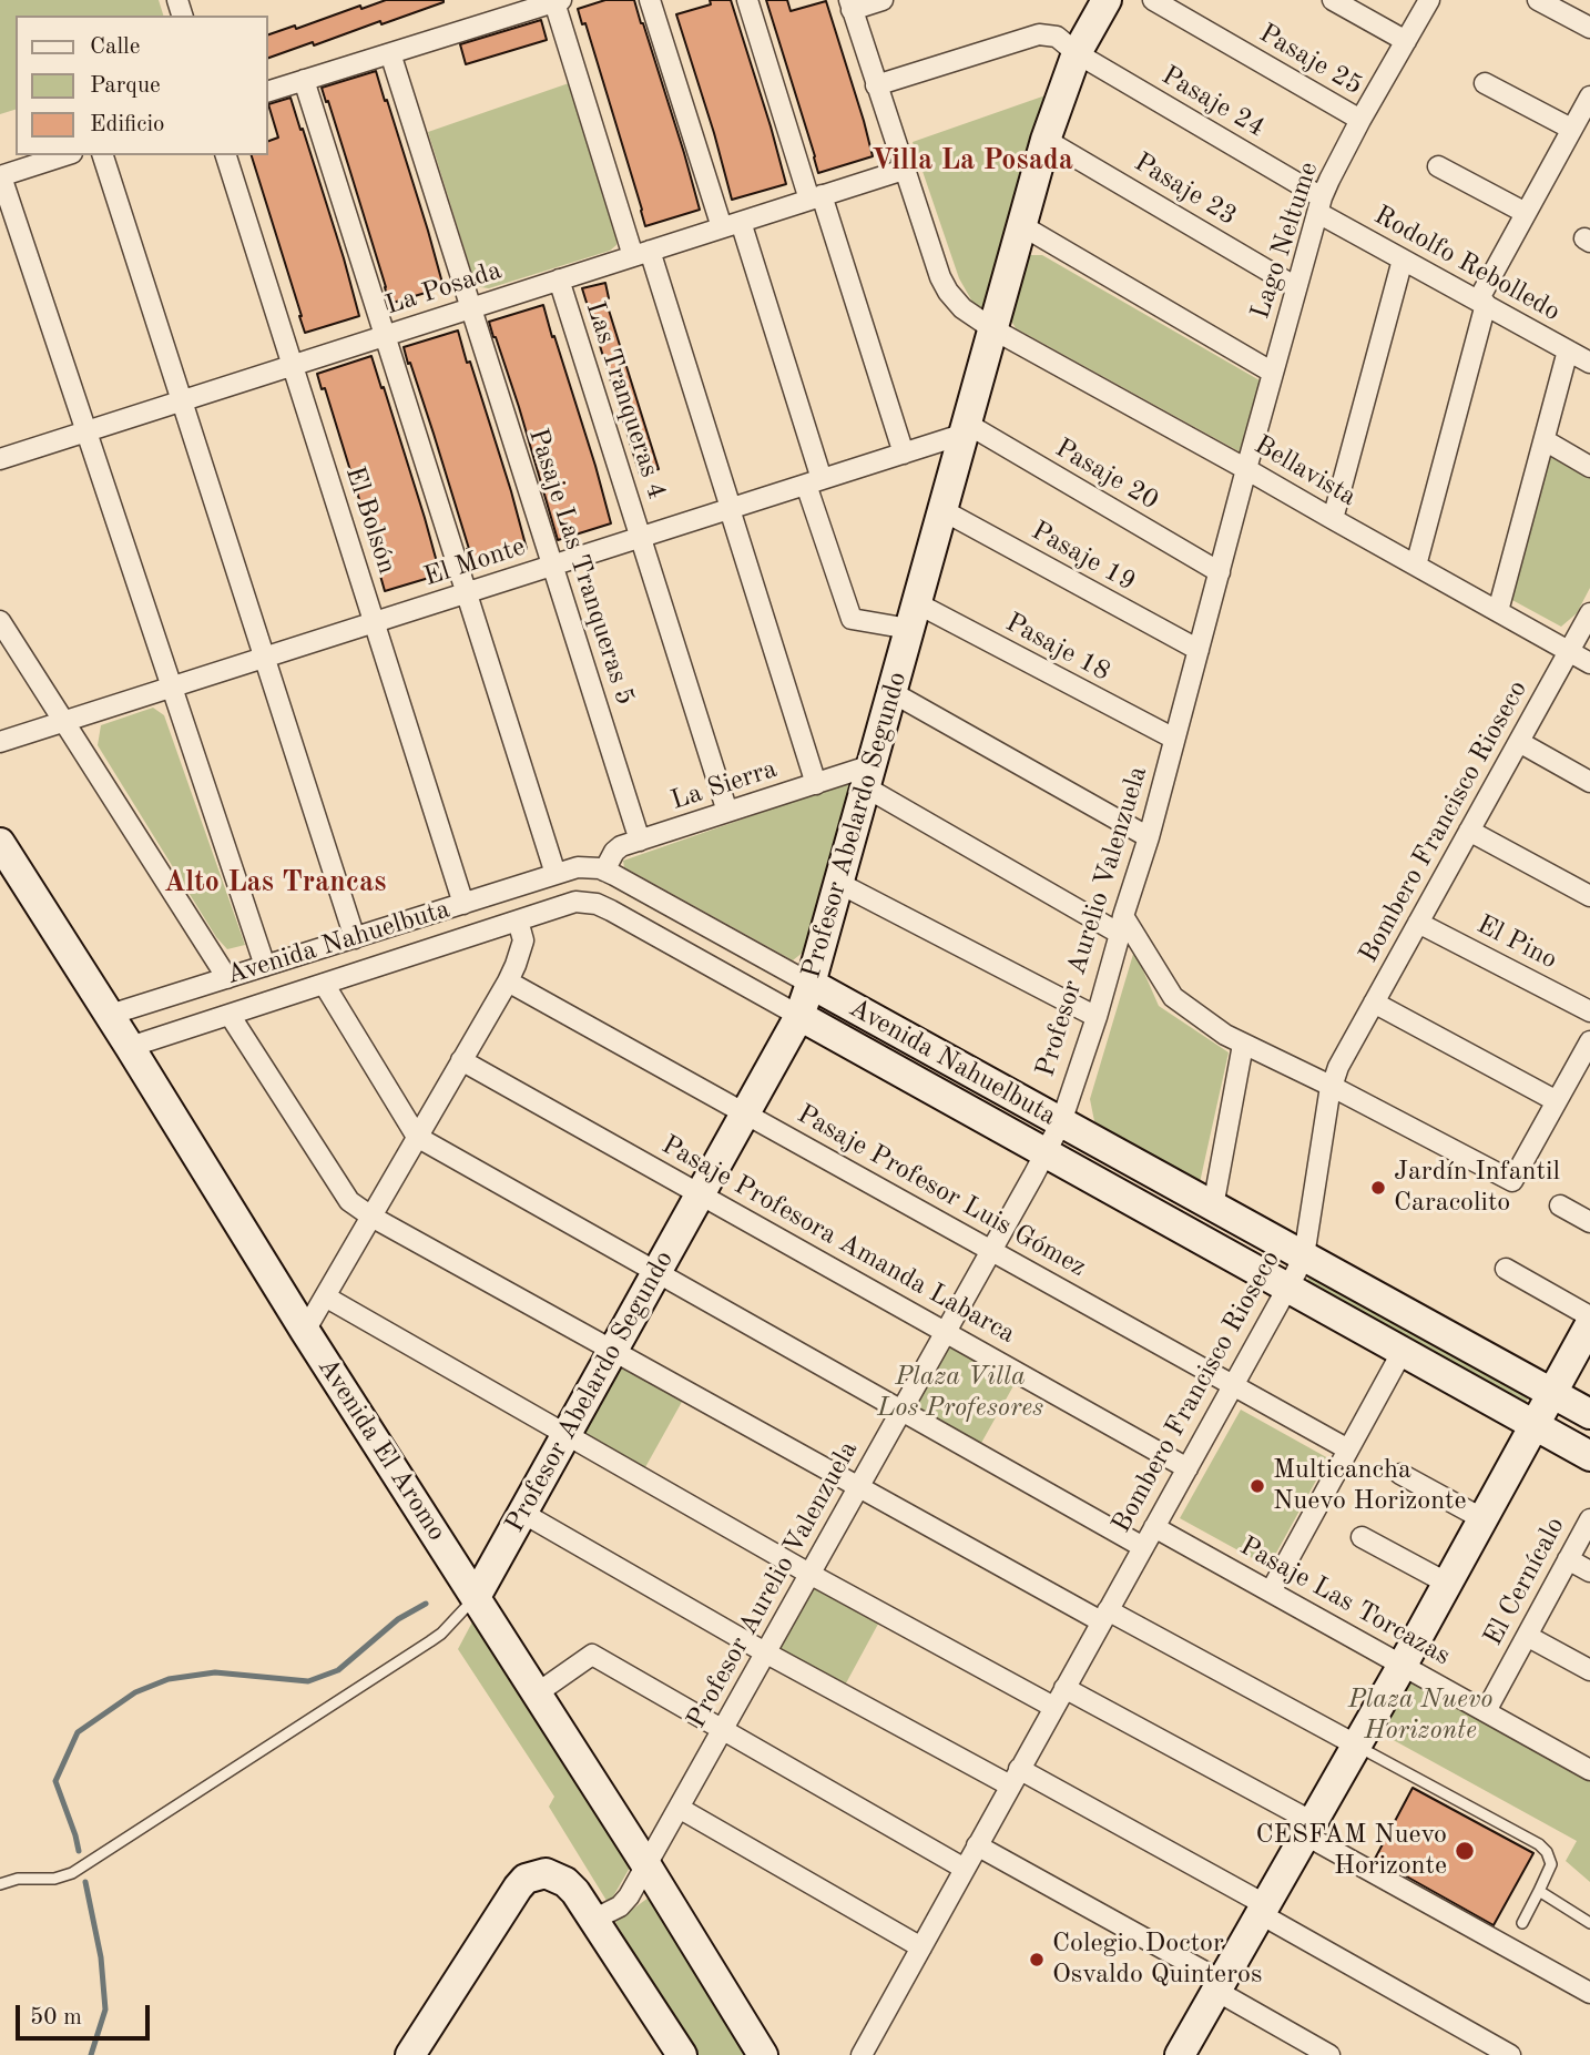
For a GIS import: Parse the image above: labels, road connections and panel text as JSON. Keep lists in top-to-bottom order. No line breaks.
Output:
{"streets":{"street":["Pasaje 25","Pasaje 24","Pasaje 23","Lago Neltume","Rodolfo Rebolledo","La Posada","Las Tranqueras 4","Bellavista","Pasaje 20","El Bolsón","Pasaje 19","El Monte","Pasaje Las Tranqueras 5","Pasaje 18","La Sierra","Bombero Francisco Rioseco","Profesor Abelardo Segundo","Profesor Aurelio Valenzuela","Avenida Nahuelbuta","El Pino","Pasaje Profesor Luis Gómez","Pasaje Profesora Amanda Labarca","Avenida El Aromo","El Cernícalo","Pasaje Las Torcazas"]},"crossings":[["Pasaje 25","Lago Neltume"],["Pasaje 24","Lago Neltume"],["Pasaje 24","Rodolfo Rebolledo"],["Pasaje 24","Bellavista"],["Pasaje 24","Profesor Abelardo Segundo"],["Pasaje 23","Lago Neltume"],["Pasaje 23","Profesor Abelardo Segundo"],["Lago Neltume","Rodolfo Rebolledo"],["Lago Neltume","Bellavista"],["Lago Neltume","Profesor Aurelio Valenzuela"],["La Posada","Las Tranqueras 4"],["La Posada","Bellavista"],["La Posada","El Bolsón"],["La Posada","Pasaje Las Tranqueras 5"],["Las Tranqueras 4","El Monte"],["Las Tranqueras 4","La Sierra"],["Bellavista","Bombero Francisco Rioseco"],["Bellavista","Profesor Abelardo Segundo"],["Bellavista","Profesor Aurelio Valenzuela"],["Pasaje 20","El Monte"],["Pasaje 20","Profesor Abelardo Segundo"],["Pasaje 20","Profesor Aurelio Valenzuela"],["El Bolsón","El Monte"],["El Bolsón","Avenida Nahuelbuta"],["Pasaje 19","Profesor Abelardo Segundo"],["Pasaje 19","Profesor Aurelio Valenzuela"],["El Monte","Pasaje Las Tranqueras 5"],["El Monte","Pasaje 18"],["El Monte","Profesor Abelardo Segundo"],["Pasaje Las Tranqueras 5","La Sierra"],["Pasaje 18","Profesor Abelardo Segundo"],["Pasaje 18","Profesor Aurelio Valenzuela"],["La Sierra","Profesor Abelardo Segundo"],["La Sierra","Avenida Nahuelbuta"],["Bombero Francisco Rioseco","Avenida Nahuelbuta"],["Bombero Francisco Rioseco","El Pino"],["Bombero Francisco Rioseco","Pasaje Profesor Luis Gómez"],["Bombero Francisco Rioseco","Pasaje Profesora Amanda Labarca"],["Bombero Francisco Rioseco","Pasaje Las Torcazas"],["Profesor Abelardo Segundo","Avenida Nahuelbuta"],["Profesor Abelardo Segundo","Pasaje Profesor Luis Gómez"],["Profesor Abelardo Segundo","Pasaje Profesora Amanda Labarca"],["Profesor Abelardo Segundo","Avenida El Aromo"],["Profesor Aurelio Valenzuela","Avenida Nahuelbuta"],["Profesor Aurelio Valenzuela","Pasaje Profesor Luis Gómez"],["Profesor Aurelio Valenzuela","Pasaje Profesora Amanda Labarca"],["Profesor Aurelio Valenzuela","Avenida El Aromo"],["Avenida Nahuelbuta","Avenida El Aromo"],["El Cernícalo","Pasaje Las Torcazas"]],"districts":["Villa La Posada","Alto Las Trancas"],"parks":["Plaza Villa Los Profesores","Plaza Nuevo Horizonte"],"places":["Jardín Infantil Caracolito","Multicancha Nuevo Horizonte","CESFAM Nuevo Horizonte","Colegio Doctor Osvaldo Quinteros"],"legend":["Calle","Parque","Edificio"],"scale_bar":"50 m"}
